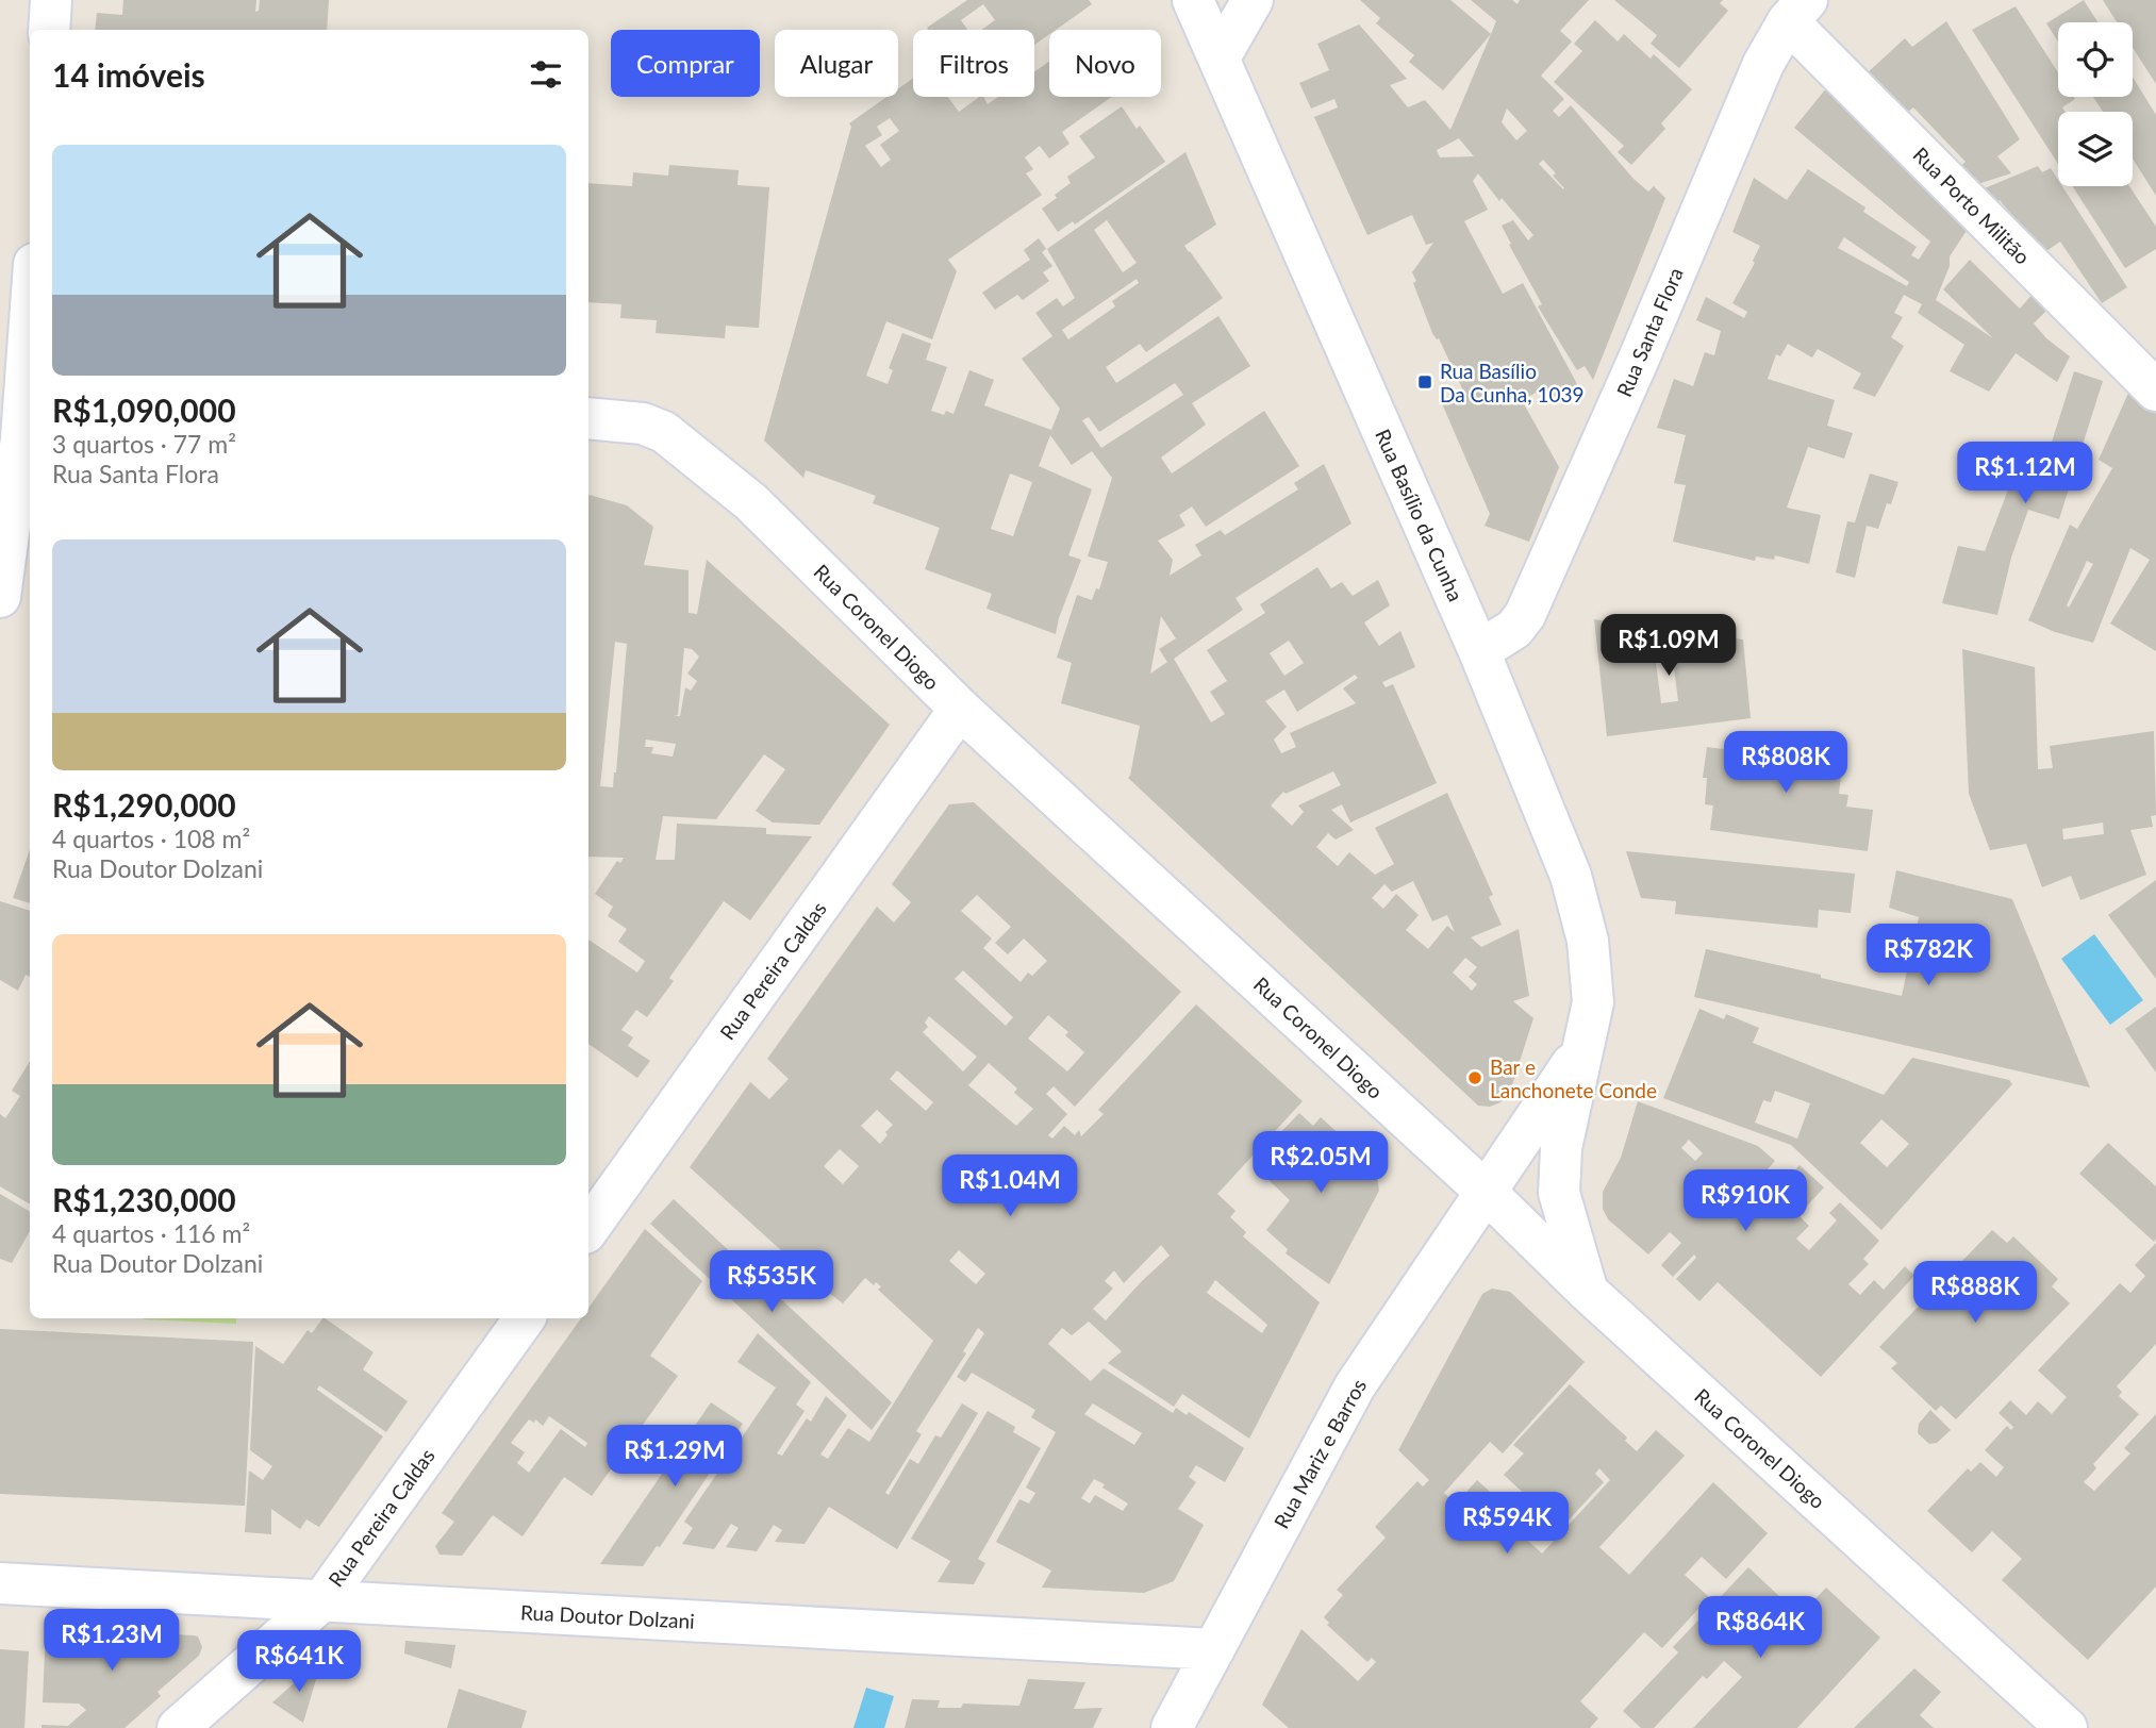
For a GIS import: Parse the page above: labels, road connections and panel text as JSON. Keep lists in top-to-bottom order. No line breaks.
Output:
{"streets":{"street":["Rua Porto Militão","Rua Santa Flora","Rua Basílio da Cunha","Rua Coronel Diogo","Rua Pereira Caldas","Rua Mariz e Barros","Rua Doutor Dolzani"]},"crossings":[["Rua Porto Militão","Rua Santa Flora"],["Rua Santa Flora","Rua Basílio da Cunha"],["Rua Basílio da Cunha","Rua Coronel Diogo"],["Rua Basílio da Cunha","Rua Mariz e Barros"],["Rua Coronel Diogo","Rua Pereira Caldas"],["Rua Coronel Diogo","Rua Mariz e Barros"],["Rua Pereira Caldas","Rua Doutor Dolzani"],["Rua Mariz e Barros","Rua Doutor Dolzani"]],"places":{"transit":["Rua Basílio Da Cunha, 1039"],"other":["Bar e Lanchonete Conde"]},"page":{"chip":["Comprar","Alugar","Filtros","Novo"],"heading":"14 imóveis","list":[{"name":"R$1,090,000","note":"3 quartos · 77 m² · Rua Santa Flora"},{"name":"R$1,290,000","note":"4 quartos · 108 m² · Rua Doutor Dolzani"},{"name":"R$1,230,000","note":"4 quartos · 116 m² · Rua Doutor Dolzani"}],"price":["R$1.12M","R$1.09M","R$808K","R$782K","R$2.05M","R$1.04M","R$910K","R$535K","R$888K","R$1.29M","R$594K","R$864K","R$1.23M","R$641K"]}}
